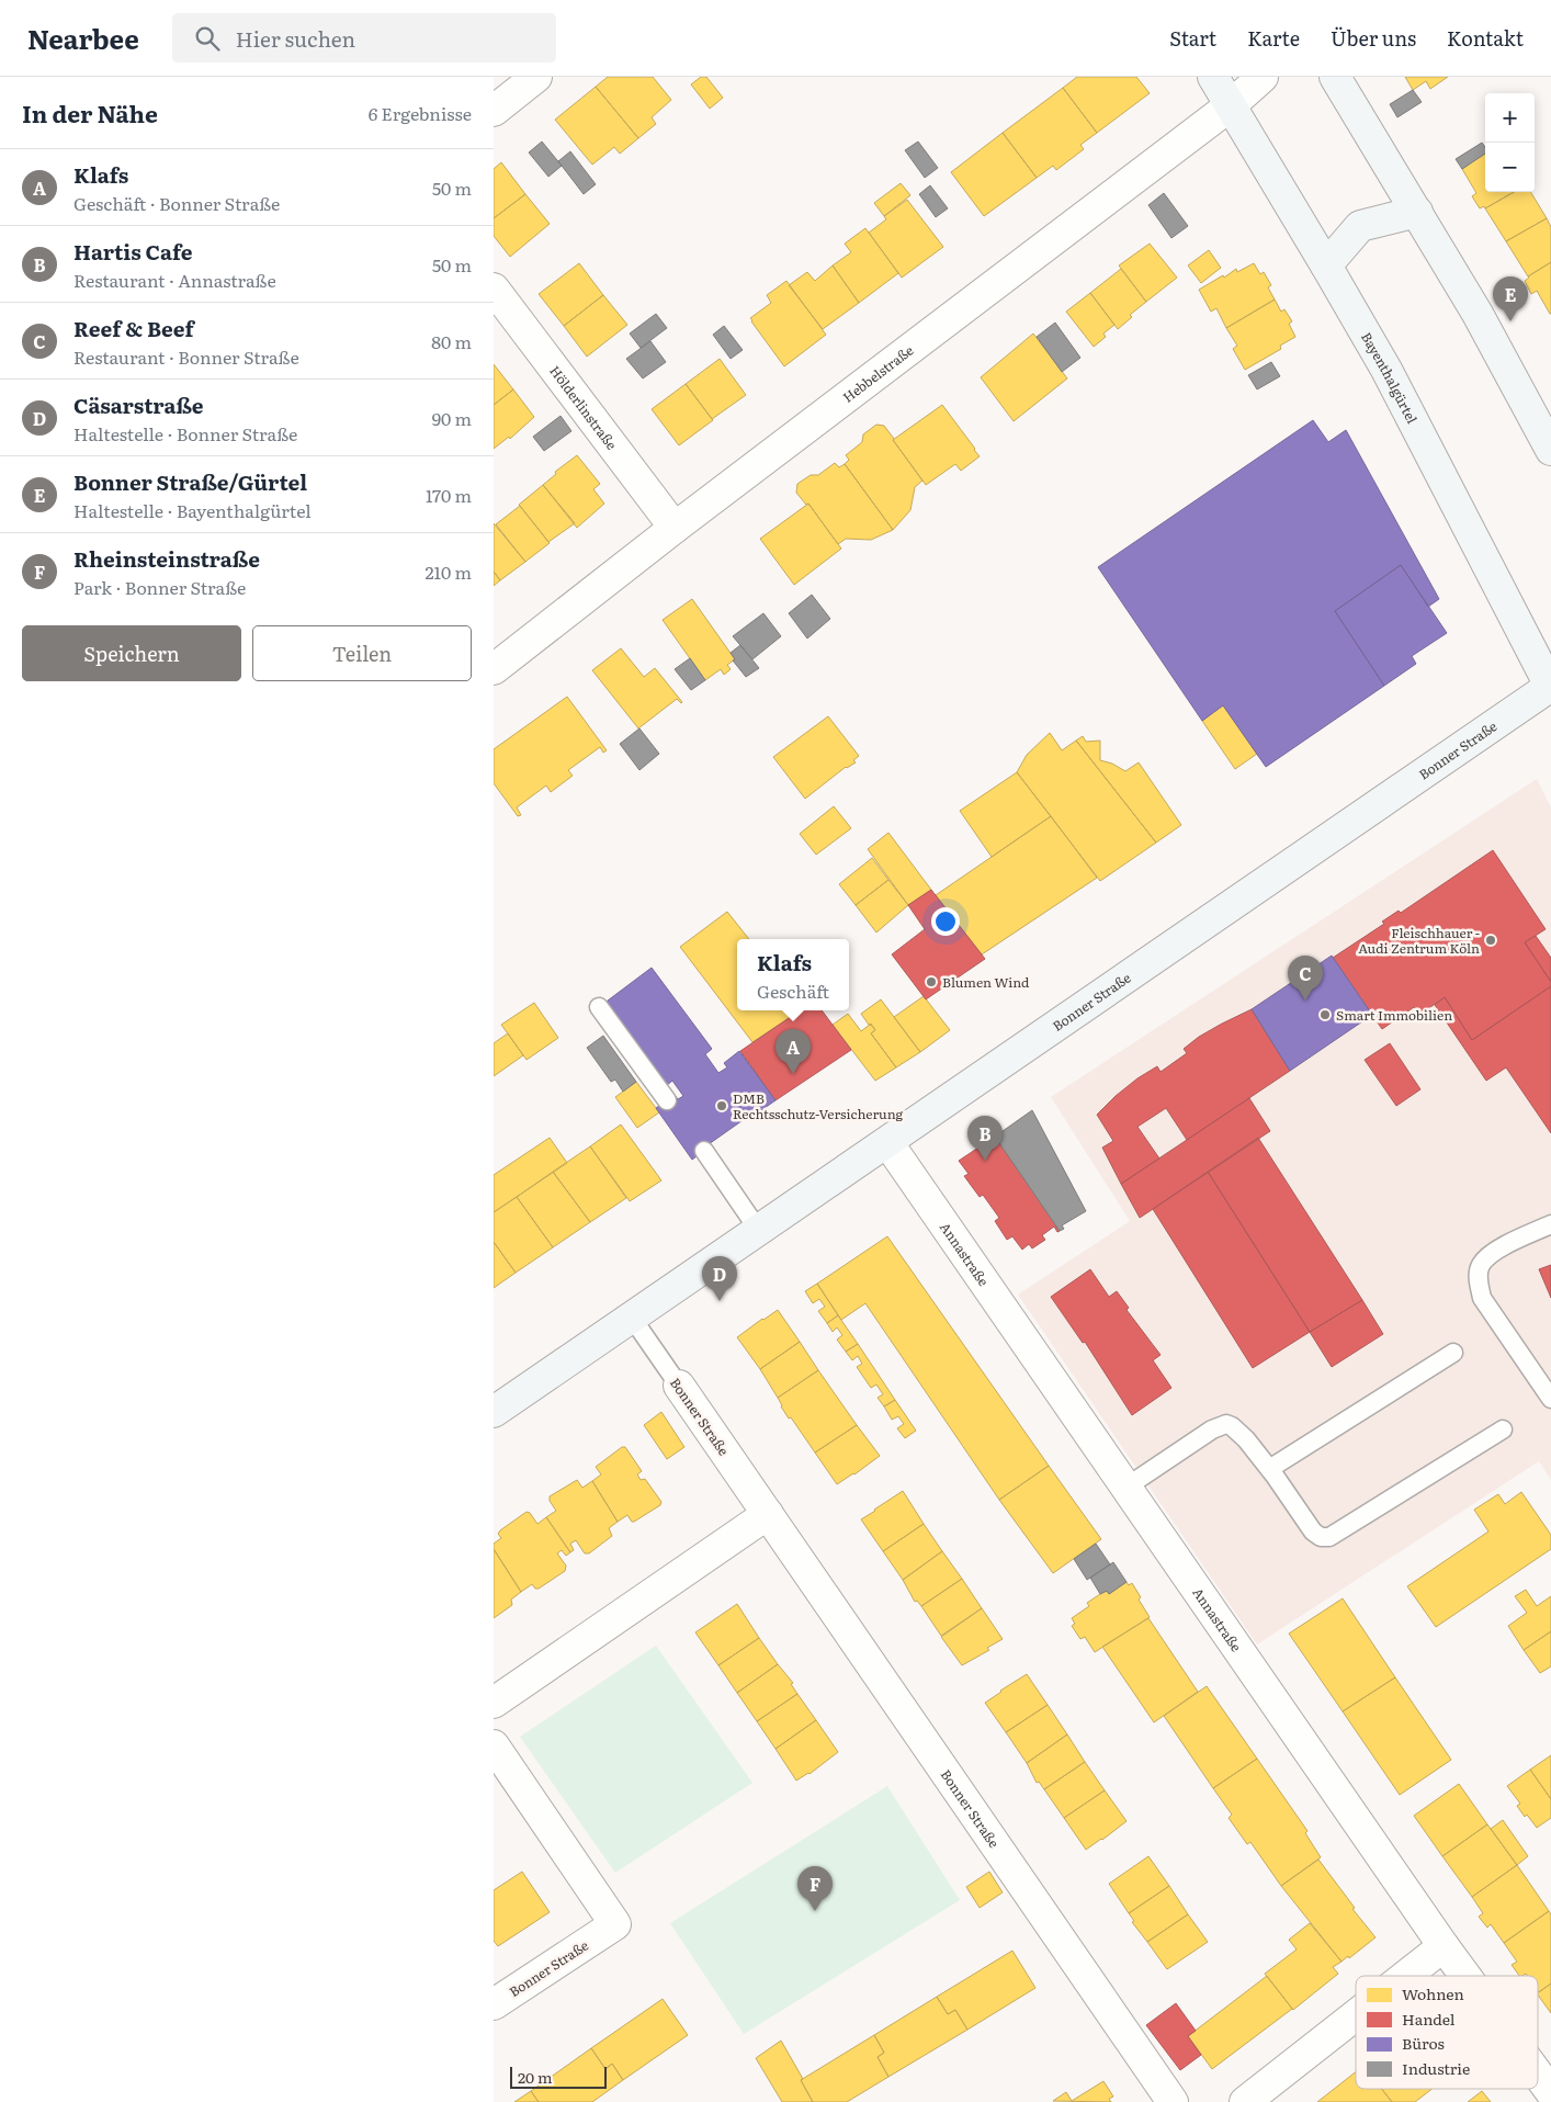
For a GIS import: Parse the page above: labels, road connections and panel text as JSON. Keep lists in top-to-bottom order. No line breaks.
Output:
{"streets":{"main road":["Bayenthalgürtel","Bonner Straße"],"street":["Hebbelstraße","Hölderlinstraße","Annastraße"]},"crossings":[["Hebbelstraße","Bayenthalgürtel"],["Hebbelstraße","Hölderlinstraße"],["Bayenthalgürtel","Bonner Straße"],["Bonner Straße","Annastraße"]],"places":["Fleischhauer - Audi Zentrum Köln","Blumen Wind","Smart Immobilien","DMB Rechtsschutz-Versicherung"],"legend":["Wohnen","Handel","Büros","Industrie"],"scale_bar":"20 m","page":{"header":"Nearbee","search":"Hier suchen","nav":["Start","Karte","Über uns","Kontakt"],"heading":["In der Nähe","6 Ergebnisse"],"map_buttons":["+","−"],"list":[{"mark":"A","name":"Klafs","note":"Geschäft · Bonner Straße","value":"50 m"},{"mark":"B","name":"Hartis Cafe","note":"Restaurant · Annastraße","value":"50 m"},{"mark":"C","name":"Reef & Beef","note":"Restaurant · Bonner Straße","value":"80 m"},{"mark":"D","name":"Cäsarstraße","note":"Haltestelle · Bonner Straße","value":"90 m"},{"mark":"E","name":"Bonner Straße/Gürtel","note":"Haltestelle · Bayenthalgürtel","value":"170 m"},{"mark":"F","name":"Rheinsteinstraße","note":"Park · Bonner Straße","value":"210 m"}],"pins":["E","C","A","B","D","F"],"buttons":["Speichern","Teilen"],"popup":["Klafs","Geschäft"],"scale":"20 m"}}
